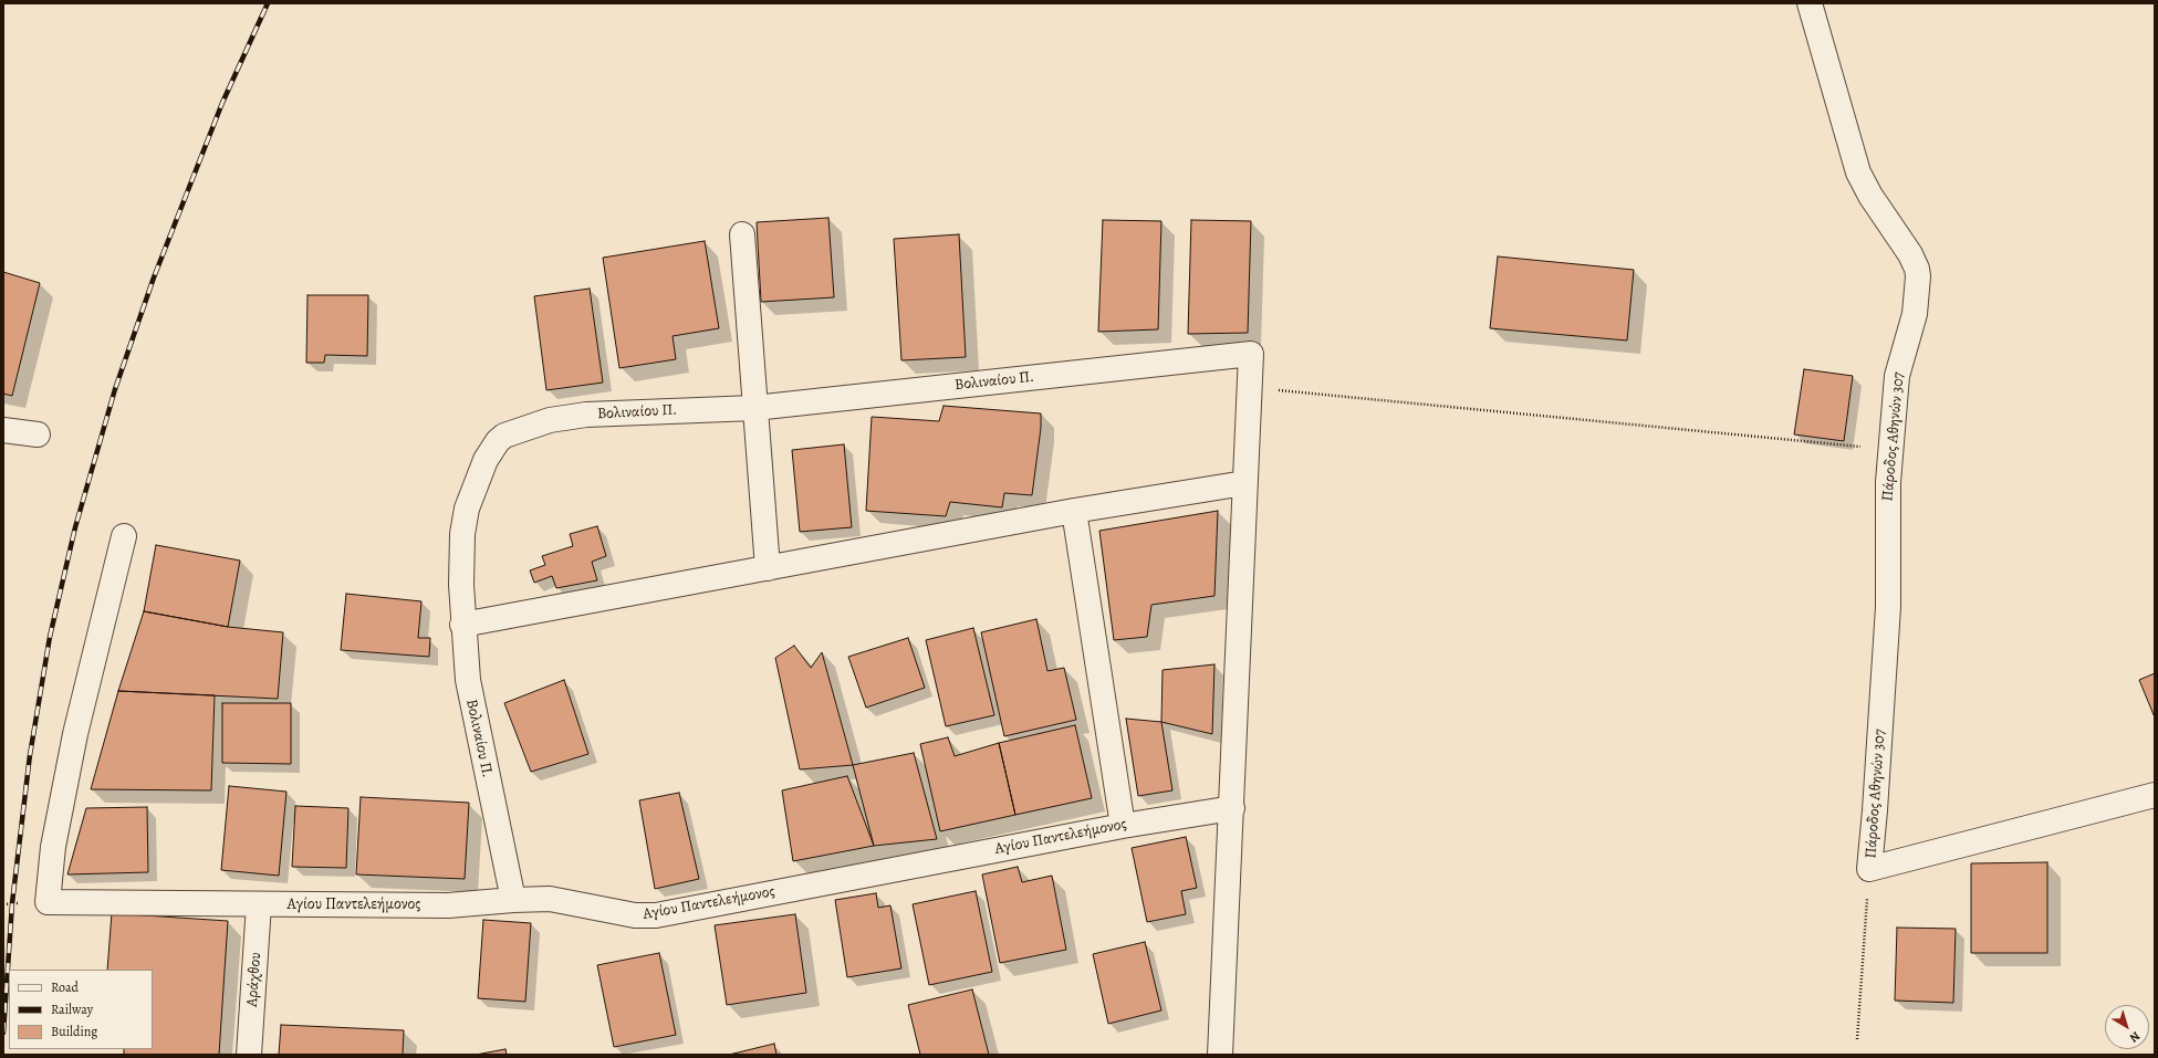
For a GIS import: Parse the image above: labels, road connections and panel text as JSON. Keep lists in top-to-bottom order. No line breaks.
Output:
{"streets":{"street":["Βολιναίου Π.","Πάροδος Αθηνών 307","Αγίου Παντελεήμονος","Αράχθου"]},"crossings":[["Βολιναίου Π.","Αγίου Παντελεήμονος"],["Αγίου Παντελεήμονος","Αράχθου"]],"legend":["Road","Railway","Building"],"north":"bottom right"}
